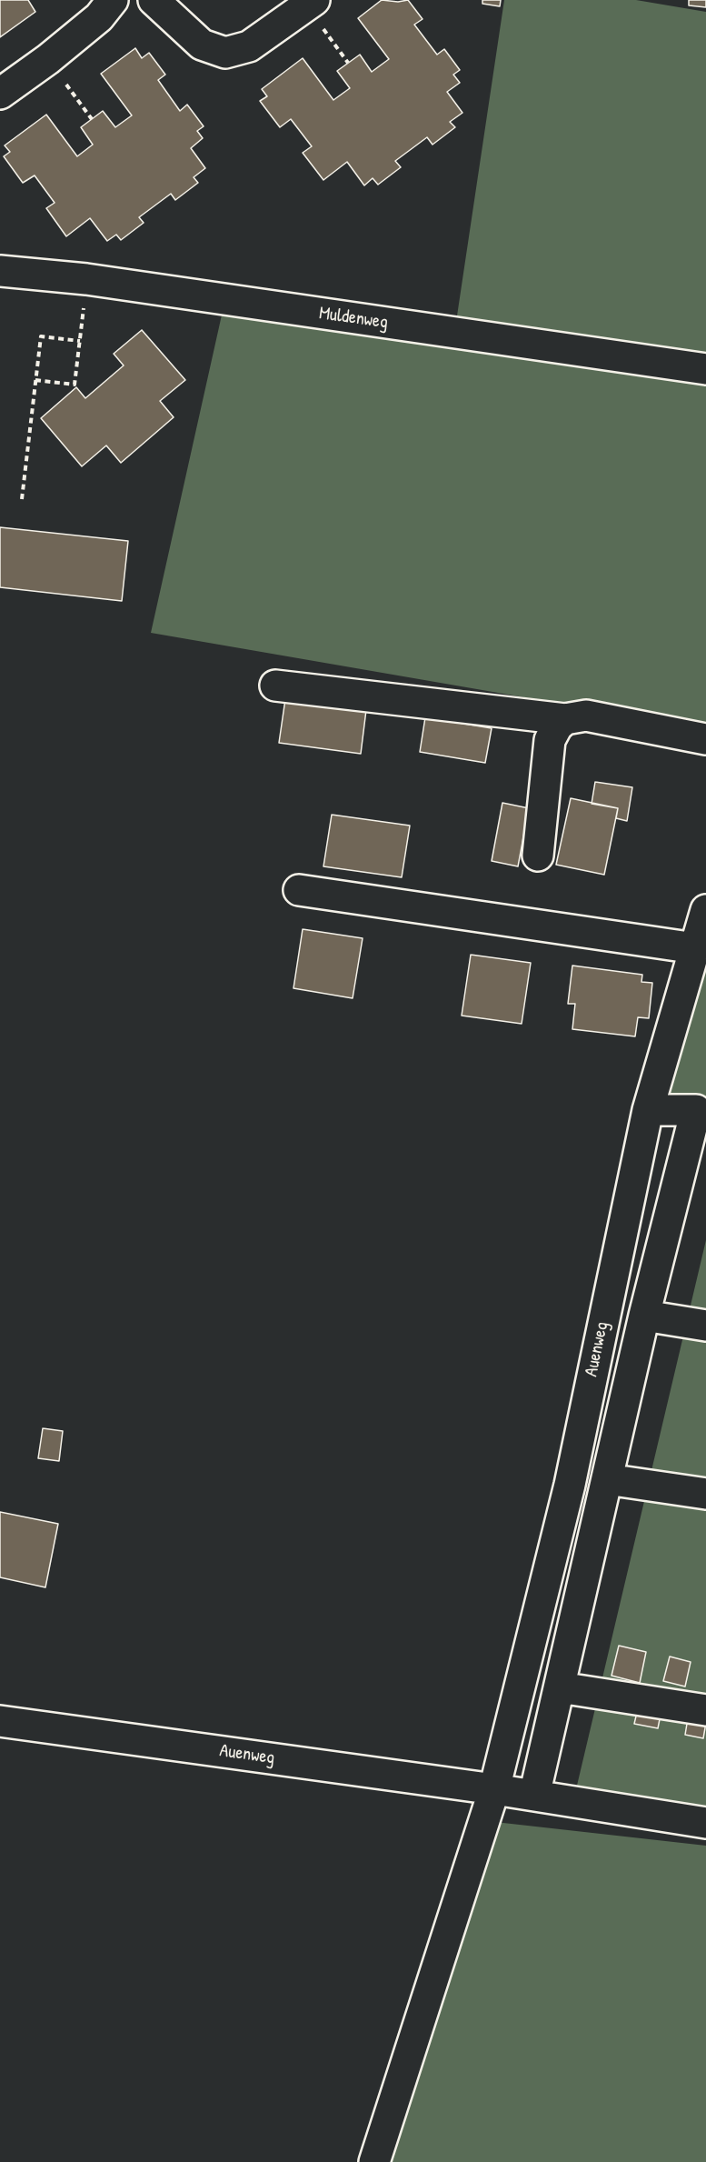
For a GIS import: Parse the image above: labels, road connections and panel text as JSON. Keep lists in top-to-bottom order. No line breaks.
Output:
{"streets":{"street":["Muldenweg","Auenweg"]}}
